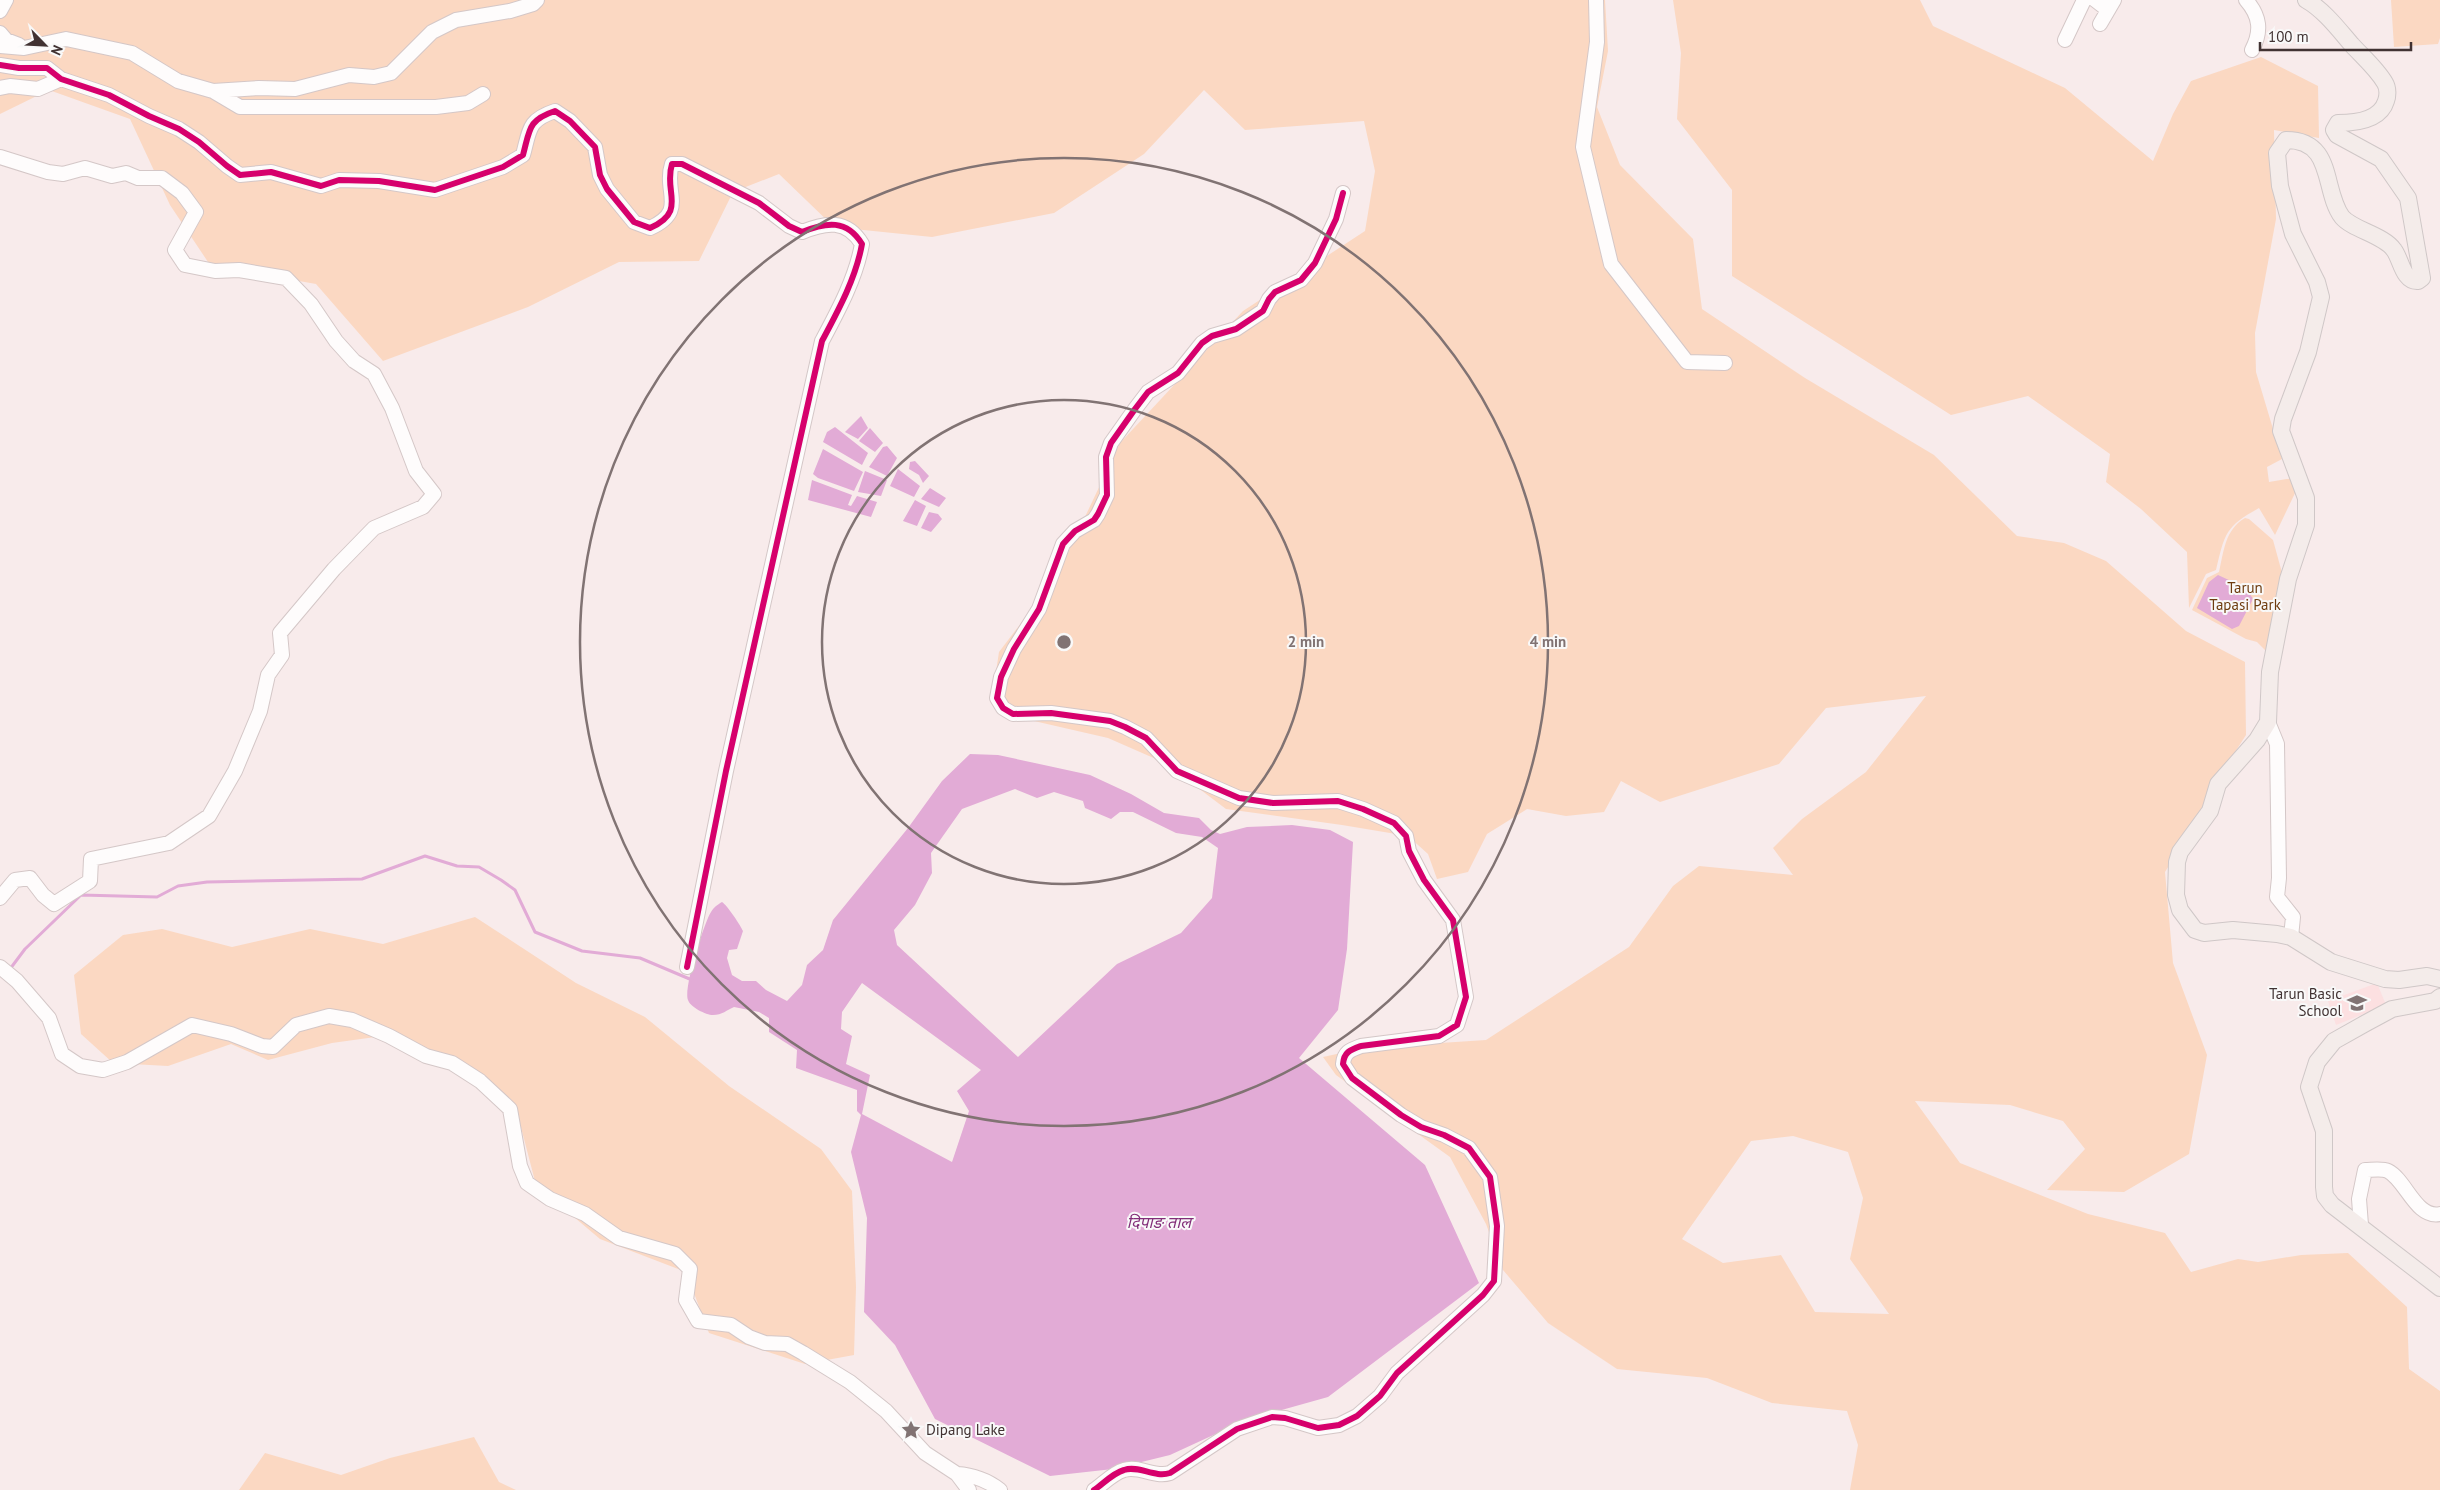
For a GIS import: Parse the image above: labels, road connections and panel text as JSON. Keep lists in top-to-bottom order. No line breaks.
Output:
{"water":["दिपाङ ताल"],"parks":["Tarun Tapasi Park"],"places":{"school or university":["Tarun Basic School"],"place":["Dipang Lake"]},"scale_bar":"100 m","north":"bottom right","rings":["2 min","4 min"]}
